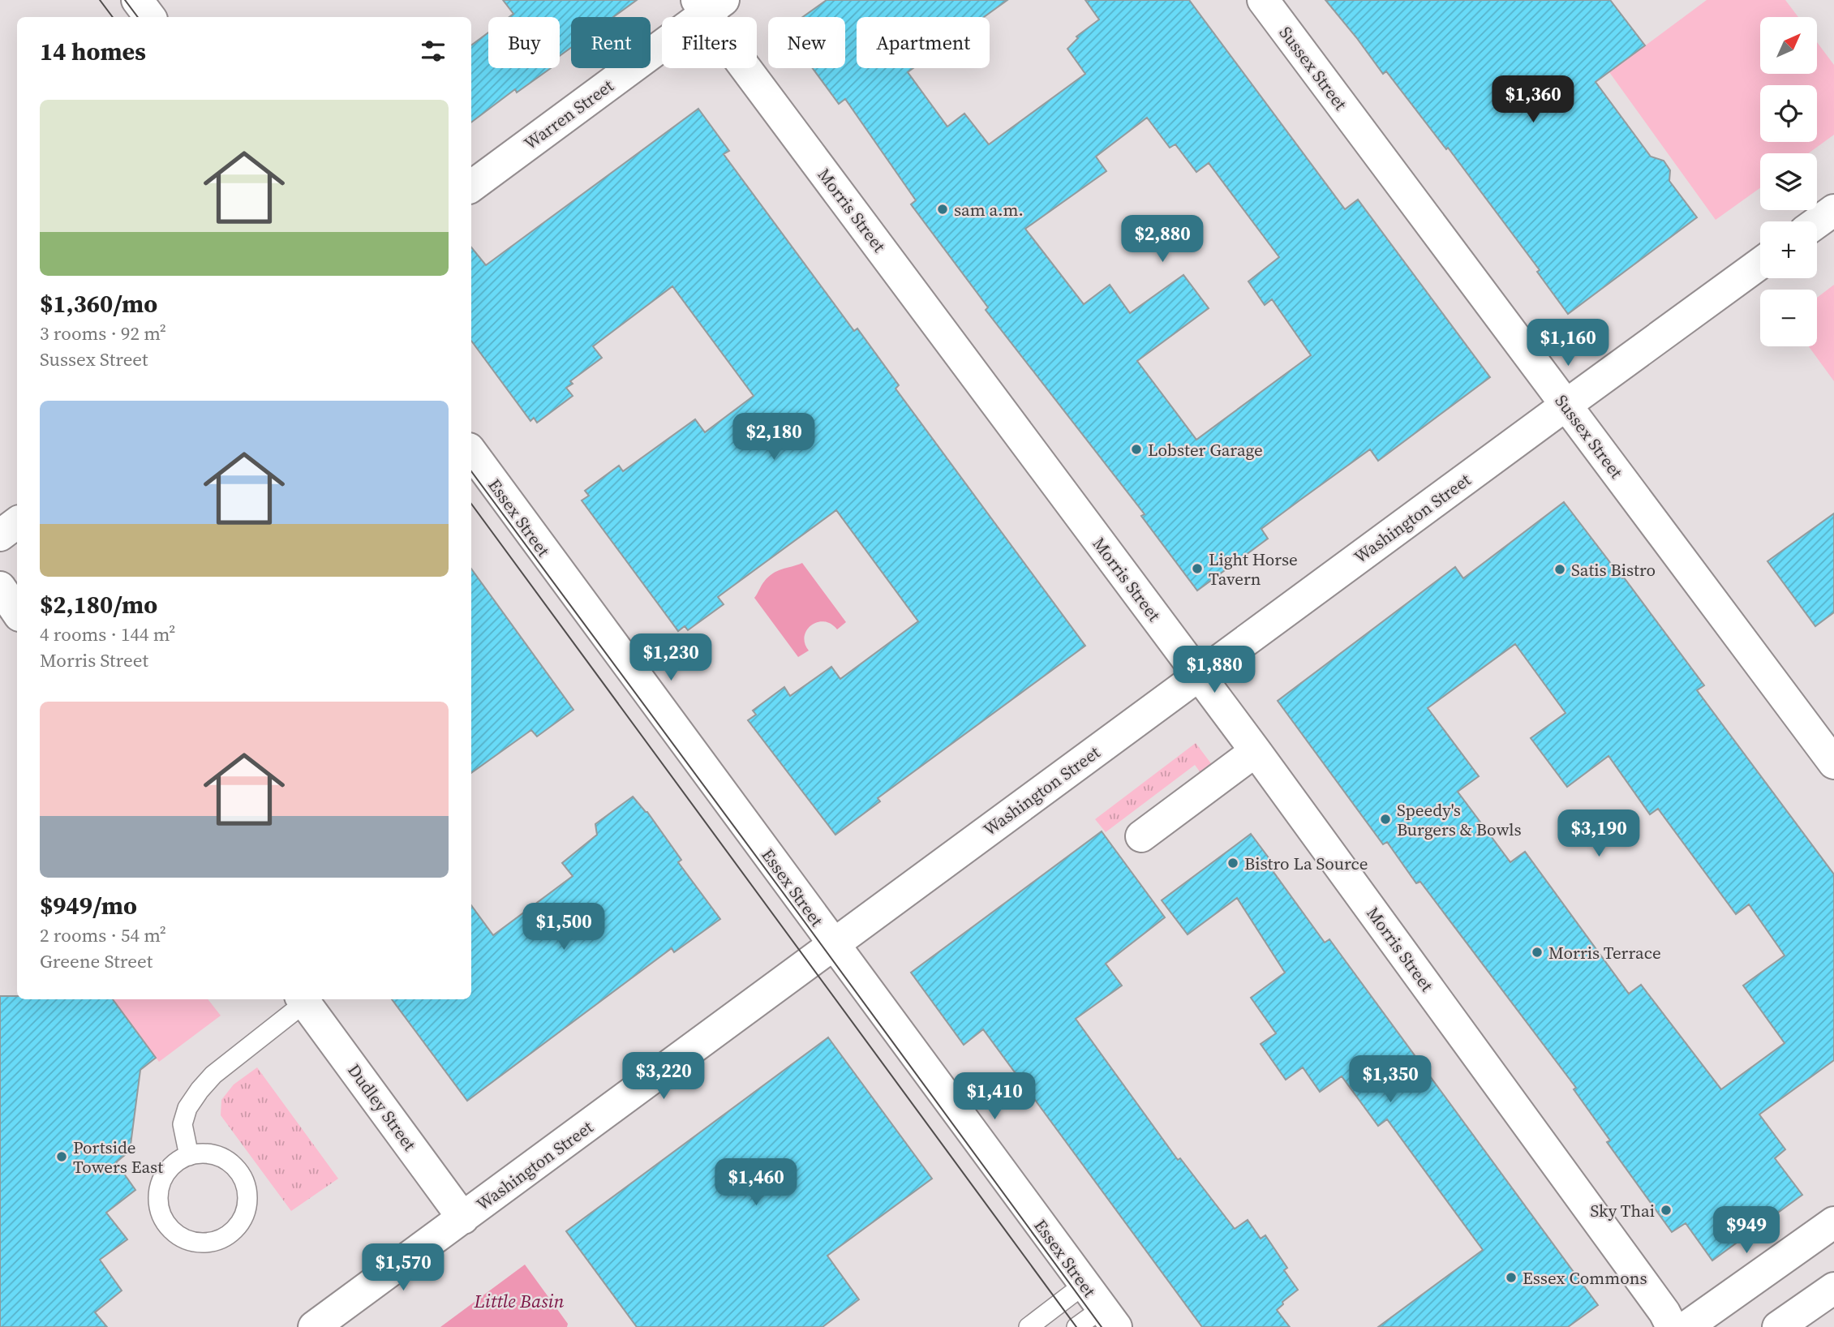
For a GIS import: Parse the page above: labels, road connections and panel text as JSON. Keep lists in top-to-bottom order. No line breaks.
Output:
{"streets":{"street":["Sussex Street","Warren Street","Morris Street","Essex Street","Washington Street","Dudley Street"]},"crossings":[["Sussex Street","Washington Street"],["Warren Street","Morris Street"],["Morris Street","Washington Street"],["Essex Street","Washington Street"],["Washington Street","Dudley Street"]],"water":["Little Basin"],"places":["sam a.m.","Lobster Garage","Light Horse Tavern","Satis Bistro","Speedy's Burgers & Bowls","Bistro La Source","Morris Terrace","Portside Towers East","Sky Thai","Essex Commons"],"north":"top right","page":{"map_buttons":["+","−"],"chip":["Buy","Rent","Filters","New","Apartment"],"heading":"14 homes","price":["$1,360","$2,880","$1,160","$2,180","$1,230","$1,880","$3,190","$1,500","$3,220","$1,350","$1,410","$1,460","$949","$1,570"],"list":[{"name":"$1,360/mo","note":"3 rooms · 92 m² · Sussex Street"},{"name":"$2,180/mo","note":"4 rooms · 144 m² · Morris Street"},{"name":"$949/mo","note":"2 rooms · 54 m² · Greene Street"}]}}
